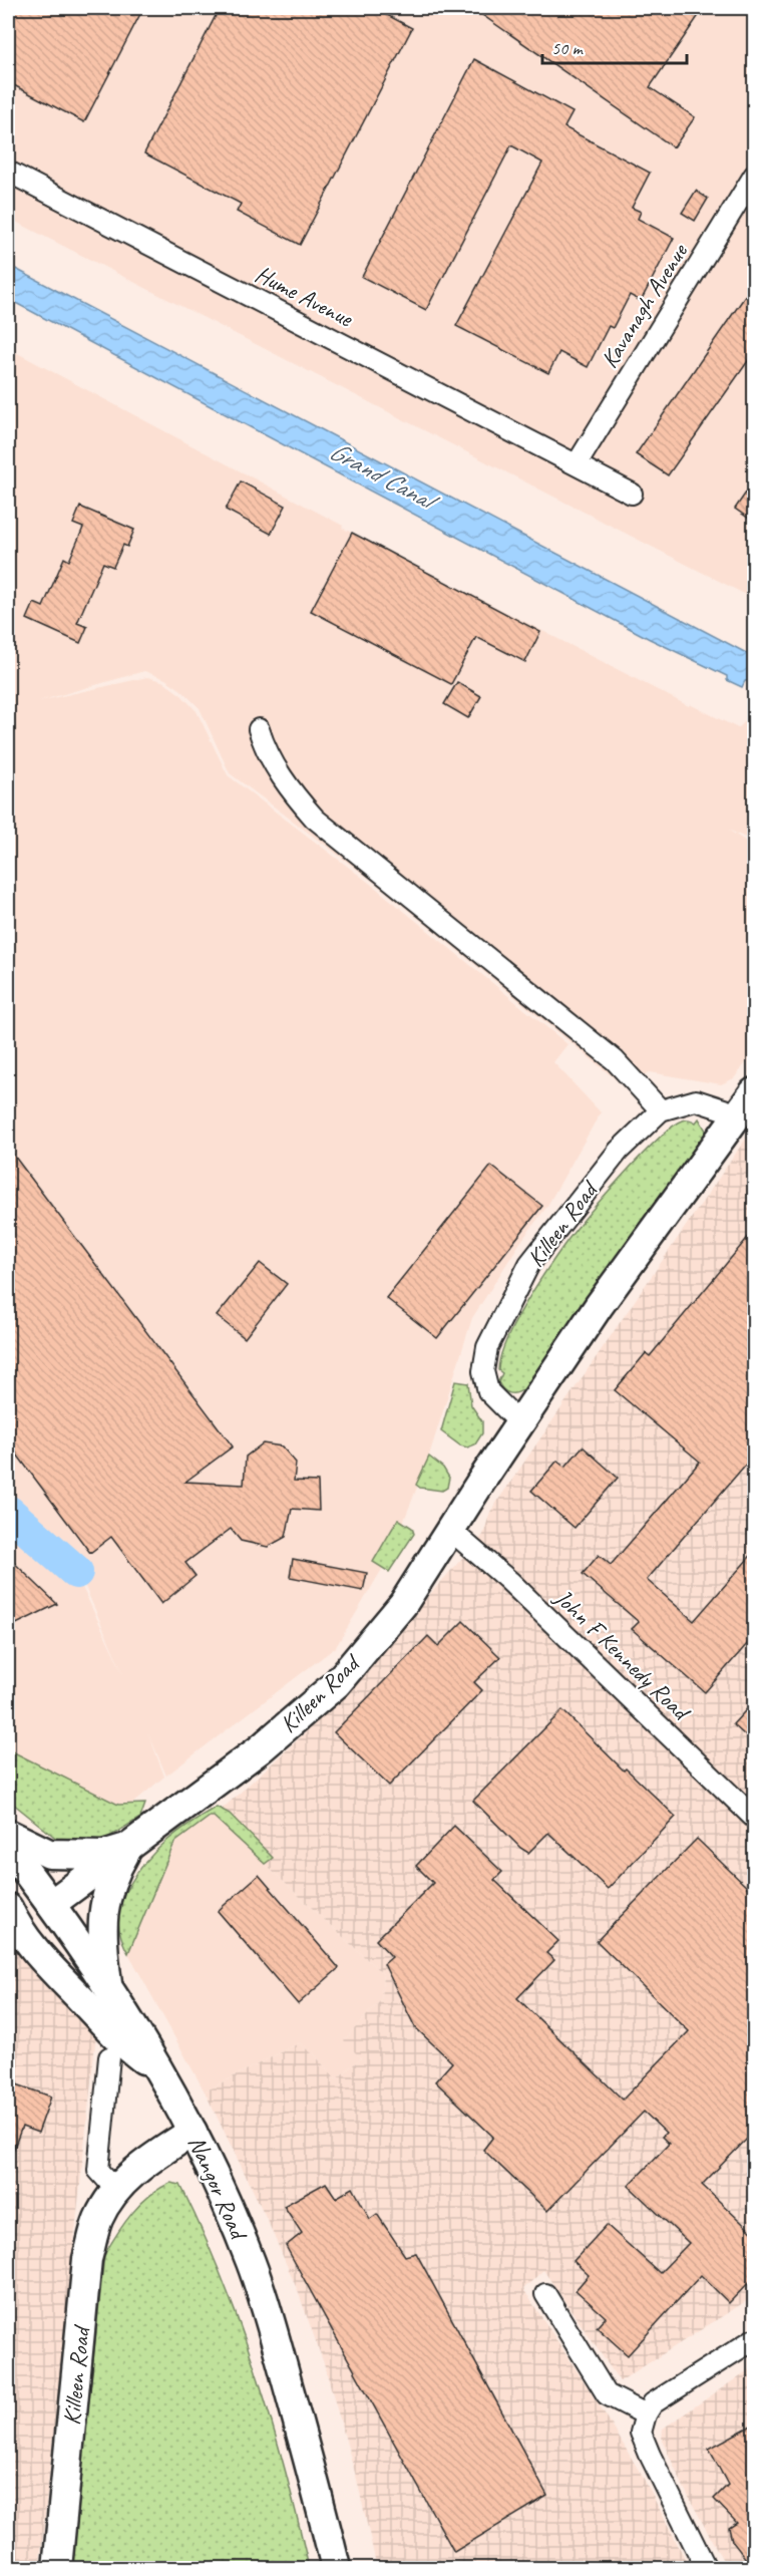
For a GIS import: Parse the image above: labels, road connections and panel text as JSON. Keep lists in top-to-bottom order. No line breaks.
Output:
{"streets":{"street":["Hume Avenue","Kavanagh Avenue","Killeen Road","John F Kennedy Road","Nangor Road"]},"crossings":[["Hume Avenue","Kavanagh Avenue"],["Killeen Road","John F Kennedy Road"],["Killeen Road","Nangor Road"]],"water":["Grand Canal"],"scale_bar":"50 m"}
